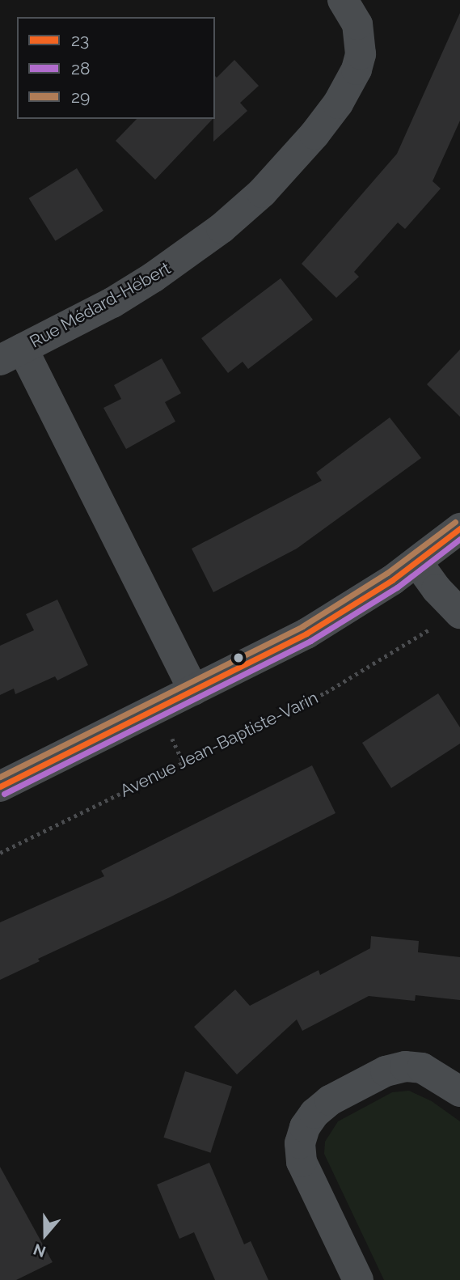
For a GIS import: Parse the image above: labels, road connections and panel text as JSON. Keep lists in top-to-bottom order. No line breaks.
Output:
{"streets":{"street":["Rue Médard-Hébert"],"path":["Avenue Jean-Baptiste-Varin"]},"lines":["transit line 29","transit line 23","transit line 28"],"legend":["23","28","29"],"north":"bottom"}
